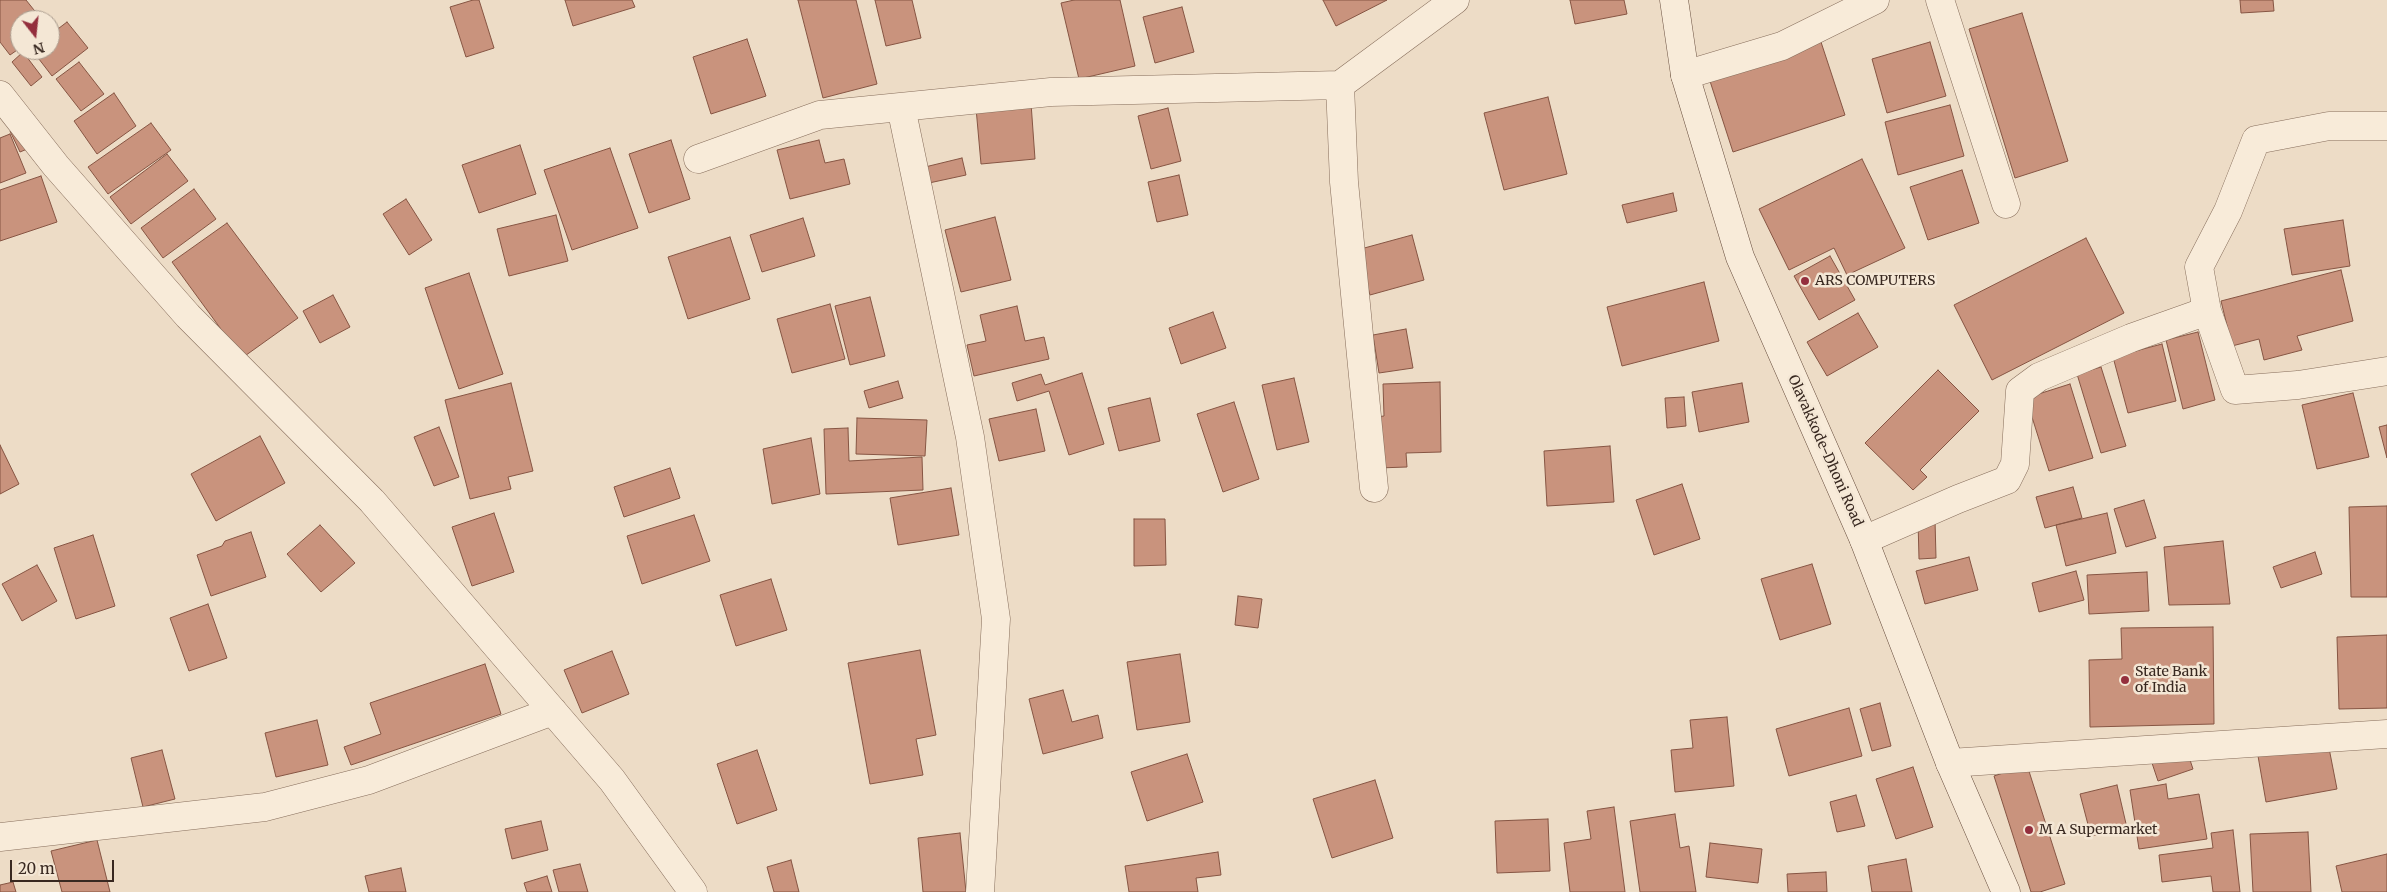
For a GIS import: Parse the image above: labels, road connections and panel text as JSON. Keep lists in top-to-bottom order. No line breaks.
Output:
{"streets":{"street":["Olavakkode-Dhoni Road"]},"places":["ARS COMPUTERS","State Bank of India","M A Supermarket"],"scale_bar":"20 m","north":"bottom"}
